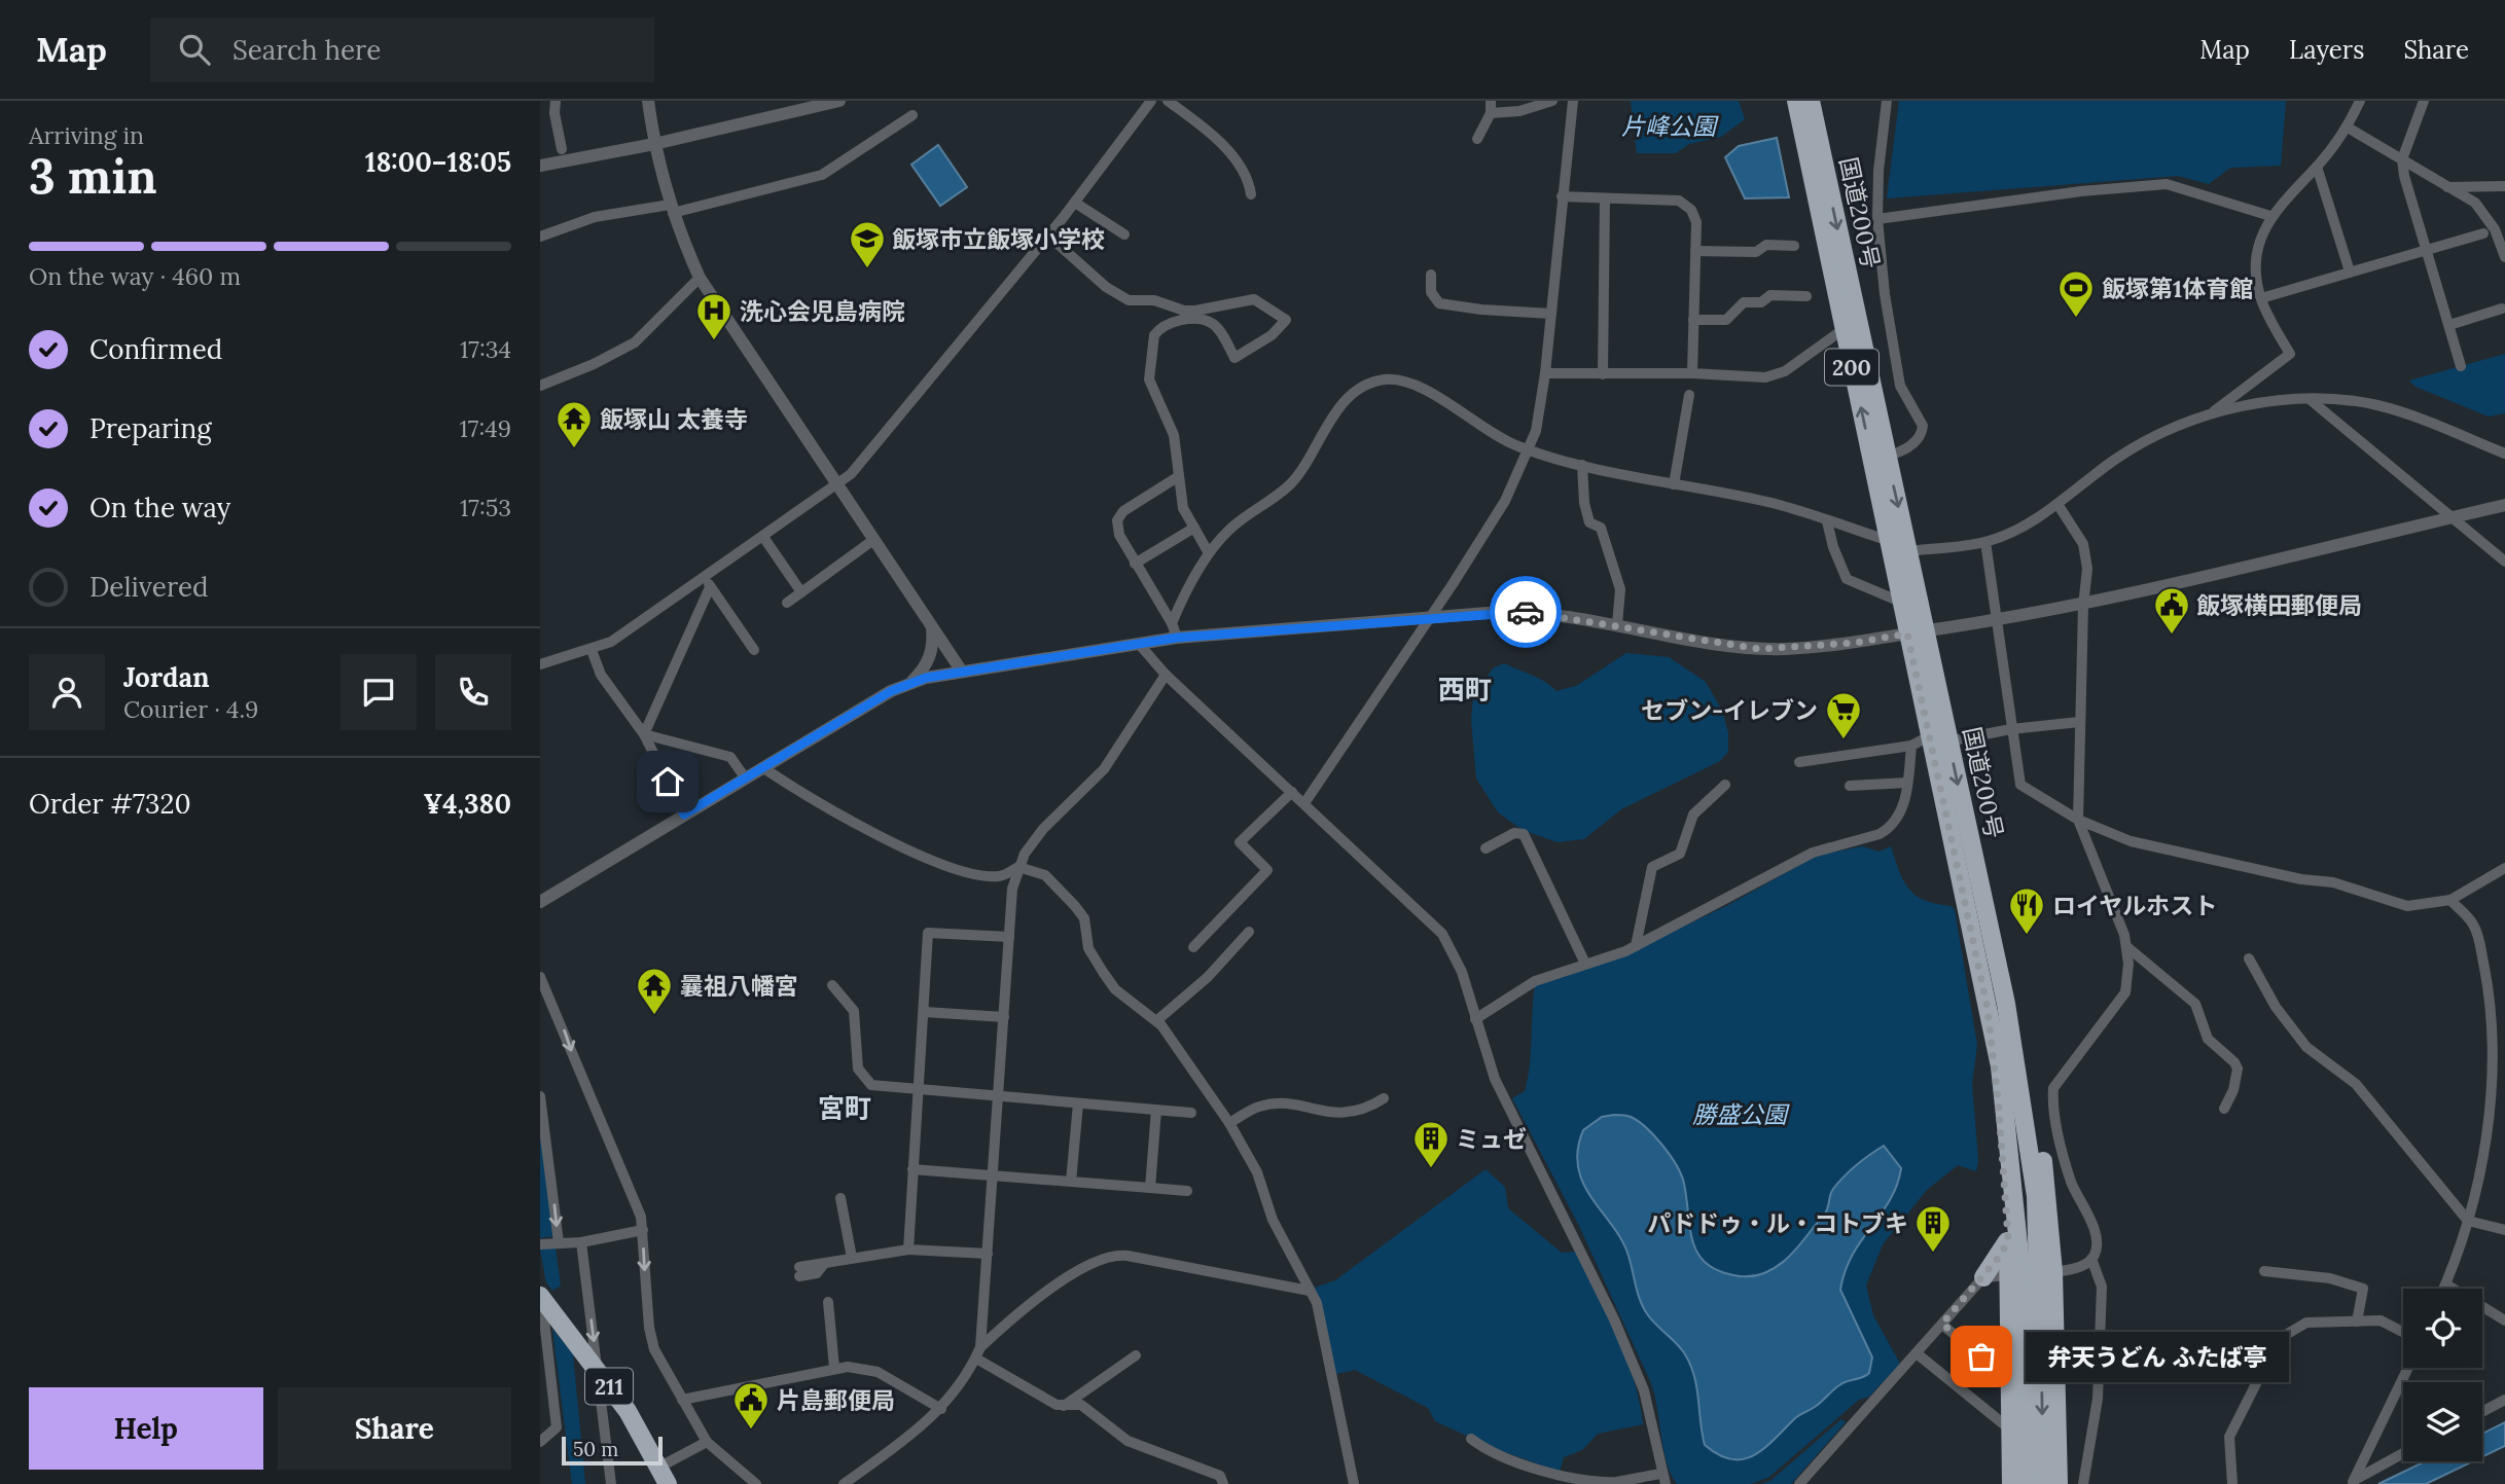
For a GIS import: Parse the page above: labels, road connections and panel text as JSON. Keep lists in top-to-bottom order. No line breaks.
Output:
{"streets":{"highway":["国道200号","200","211"]},"districts":["西町","宮町"],"parks":["片峰公園","勝盛公園"],"places":{"school or university":["飯塚市立飯塚小学校"],"sports":["飯塚第1体育館"],"hospital":["洗心会児島病院"],"temple":["飯塚山 太養寺","曩祖八幡宮"],"public building":["飯塚横田郵便局","片島郵便局"],"supermarket":["セブン-イレブン"],"restaurant":["ロイヤルホスト"],"building":["ミュゼ","パドドゥ・ル・コトブキ"],"other":["弁天うどん ふたば亭"]},"scale_bar":"50 m","page":{"header":"Map","search":"Search here","nav":["Map","Layers","Share"],"heading":["3 min","Arriving in","18:00–18:05"],"panel":["Jordan","Courier · 4.9","Order #7320","¥4,380"],"bar":"On the way · 460 m","list":[["Confirmed","17:34"],["Preparing","17:49"],["On the way","17:53"],"Delivered"],"bubble":"弁天うどん ふたば亭","buttons":["Help","Share"],"scale":"50 m"}}
